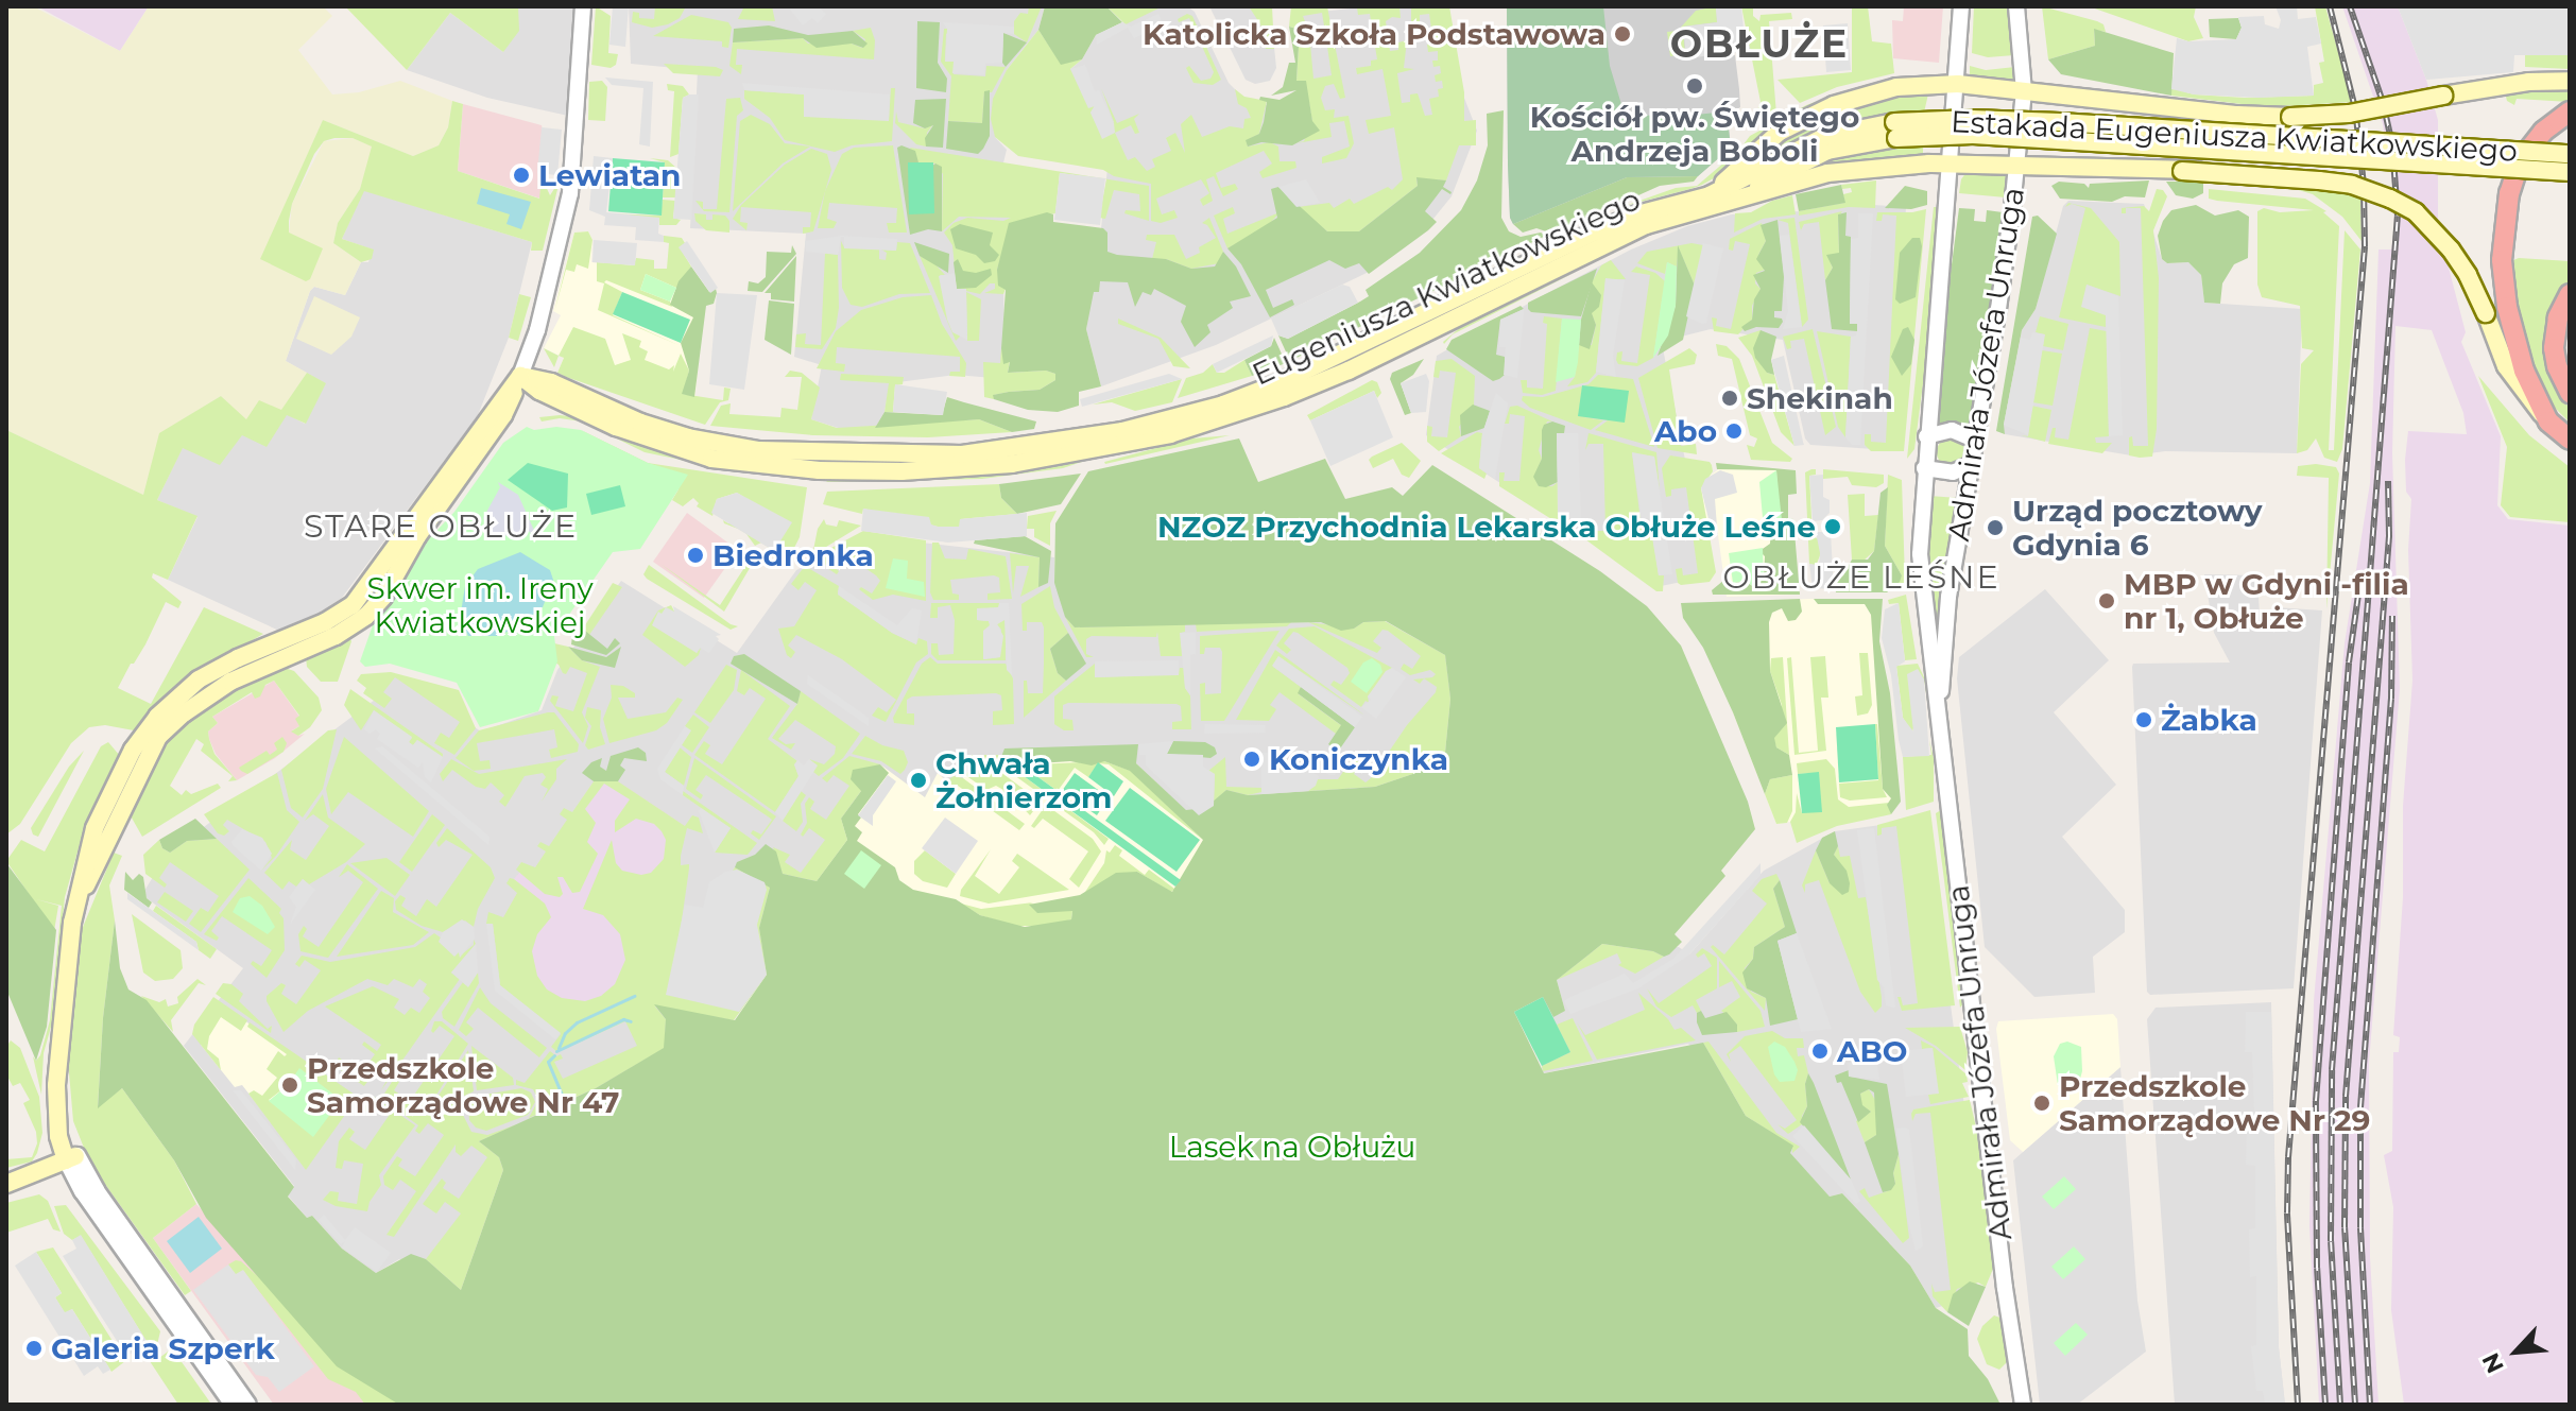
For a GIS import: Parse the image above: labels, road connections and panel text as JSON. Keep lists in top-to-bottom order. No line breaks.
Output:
{"streets":{"main road":["Estakada Eugeniusza Kwiatkowskiego","Eugeniusza Kwiatkowskiego"],"street":["Admirała Józefa Unruga"]},"crossings":[["Estakada Eugeniusza Kwiatkowskiego","Eugeniusza Kwiatkowskiego"]],"districts":["OBŁUŻE","STARE OBŁUŻE","OBŁUŻE LEŚNE"],"parks":["Skwer im. Ireny Kwiatkowskiej","Lasek na Obłużu"],"places":["Katolicka Szkoła Podstawowa","Kościół pw. Świętego Andrzeja Boboli","Lewiatan","Shekinah","Abo","NZOZ Przychodnia Lekarska Obłuże Leśne","Urząd pocztowy Gdynia 6","Biedronka","MBP w Gdyni -filia nr 1, Obłuże","Żabka","Koniczynka","Chwała Żołnierzom","ABO","Przedszkole Samorządowe Nr 47","Przedszkole Samorządowe Nr 29","Galeria Szperk"],"north":"bottom left"}
